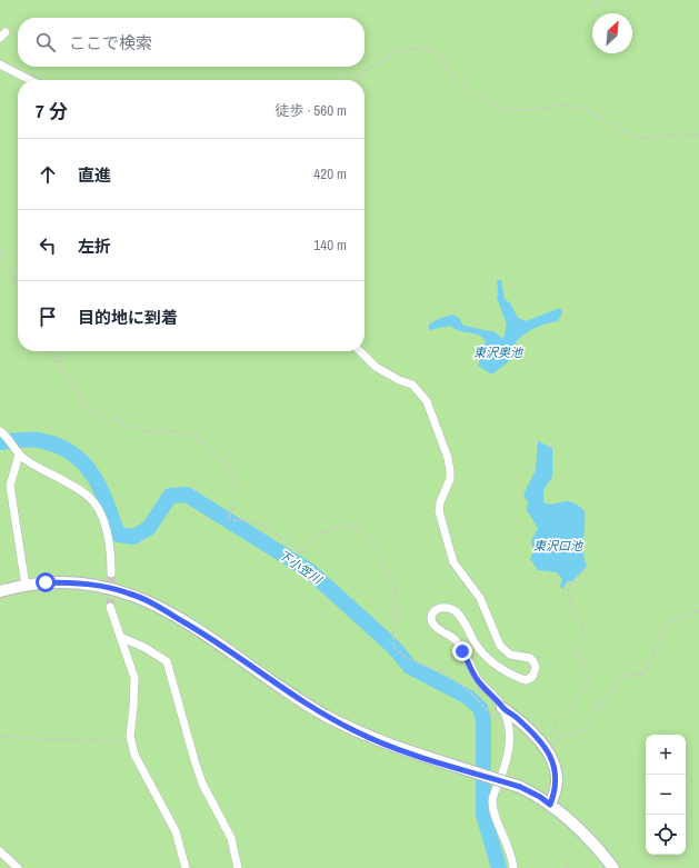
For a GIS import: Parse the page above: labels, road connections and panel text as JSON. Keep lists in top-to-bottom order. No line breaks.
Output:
{"water":["東沢奥池","東沢口池","下小笠川"],"north":"top right","page":{"search":"ここで検索","heading":["7 分","徒歩 · 560 m"],"list":[["直進","420 m"],["左折","140 m"],"目的地に到着"],"map_buttons":["+","−"]}}
